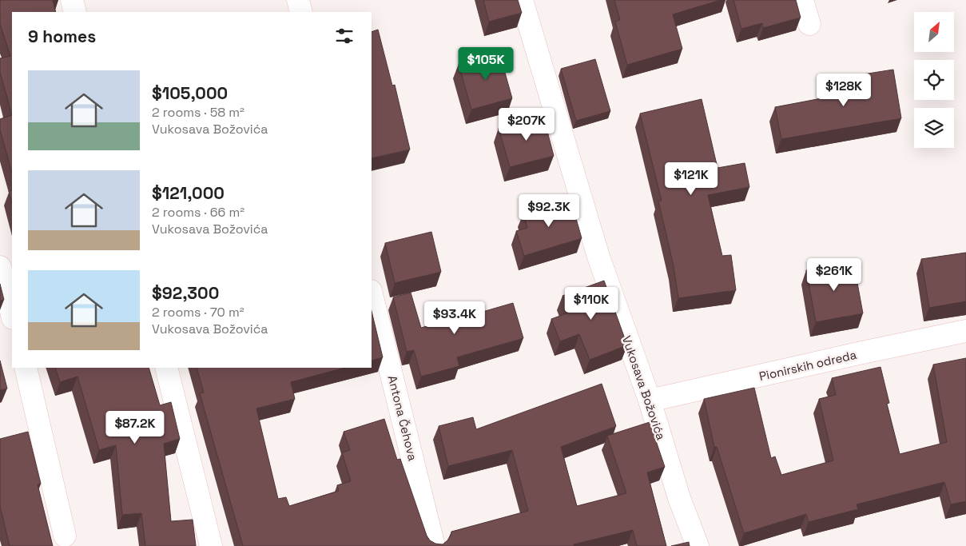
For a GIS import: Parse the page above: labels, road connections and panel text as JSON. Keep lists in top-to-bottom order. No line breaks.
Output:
{"streets":{"street":["Pionirskih odreda","Vukosava Božovića","Antona Čehova"]},"crossings":[["Pionirskih odreda","Vukosava Božovića"]],"north":"top right","page":{"heading":"9 homes","price":["$105K","$128K","$207K","$121K","$92.3K","$261K","$110K","$93.4K","$87.2K"],"list":[{"name":"$105,000","note":"2 rooms · 58 m² · Vukosava Božovića"},{"name":"$121,000","note":"2 rooms · 66 m² · Vukosava Božovića"},{"name":"$92,300","note":"2 rooms · 70 m² · Vukosava Božovića"}]}}
